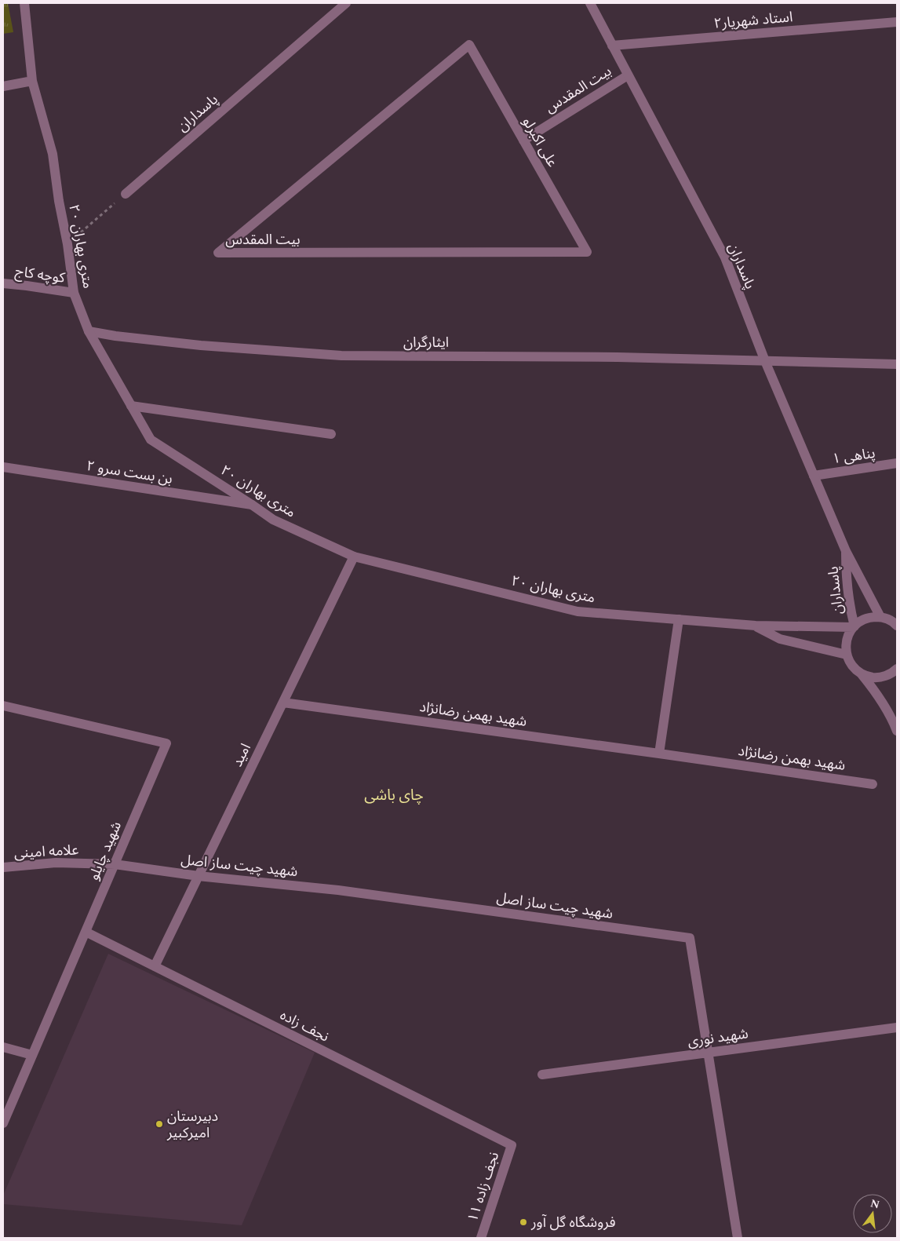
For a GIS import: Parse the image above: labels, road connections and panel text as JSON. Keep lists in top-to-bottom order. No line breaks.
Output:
{"streets":{"street":["استاد شهریار۲","بیت المقدس","پاسداران","علی اکبرلو","۲۰ متری بهاران","کوچه کاج","ایثارگران","پناهی ۱","بن بست سرو ۲","شهید بهمن رضانژاد","امید","شهید چایلو","علامه امینی","شهید چیت ساز اصل","نجف زاده","شهید نوری","نجف زاده ۱۱"]},"crossings":[["استاد شهریار۲","پاسداران"],["بیت المقدس","پاسداران"],["بیت المقدس","علی اکبرلو"],["پاسداران","۲۰ متری بهاران"],["پاسداران","ایثارگران"],["پاسداران","پناهی ۱"],["۲۰ متری بهاران","کوچه کاج"],["۲۰ متری بهاران","ایثارگران"],["۲۰ متری بهاران","بن بست سرو ۲"],["۲۰ متری بهاران","امید"],["شهید بهمن رضانژاد","امید"],["امید","شهید چیت ساز اصل"],["امید","نجف زاده"],["شهید چایلو","علامه امینی"],["شهید چایلو","شهید چیت ساز اصل"],["شهید چایلو","نجف زاده"],["علامه امینی","شهید چیت ساز اصل"],["شهید چیت ساز اصل","شهید نوری"],["نجف زاده","نجف زاده ۱۱"]],"districts":["چای باشی"],"places":["دبیرستان امیرکبیر","فروشگاه گل آور"],"north":"top"}
